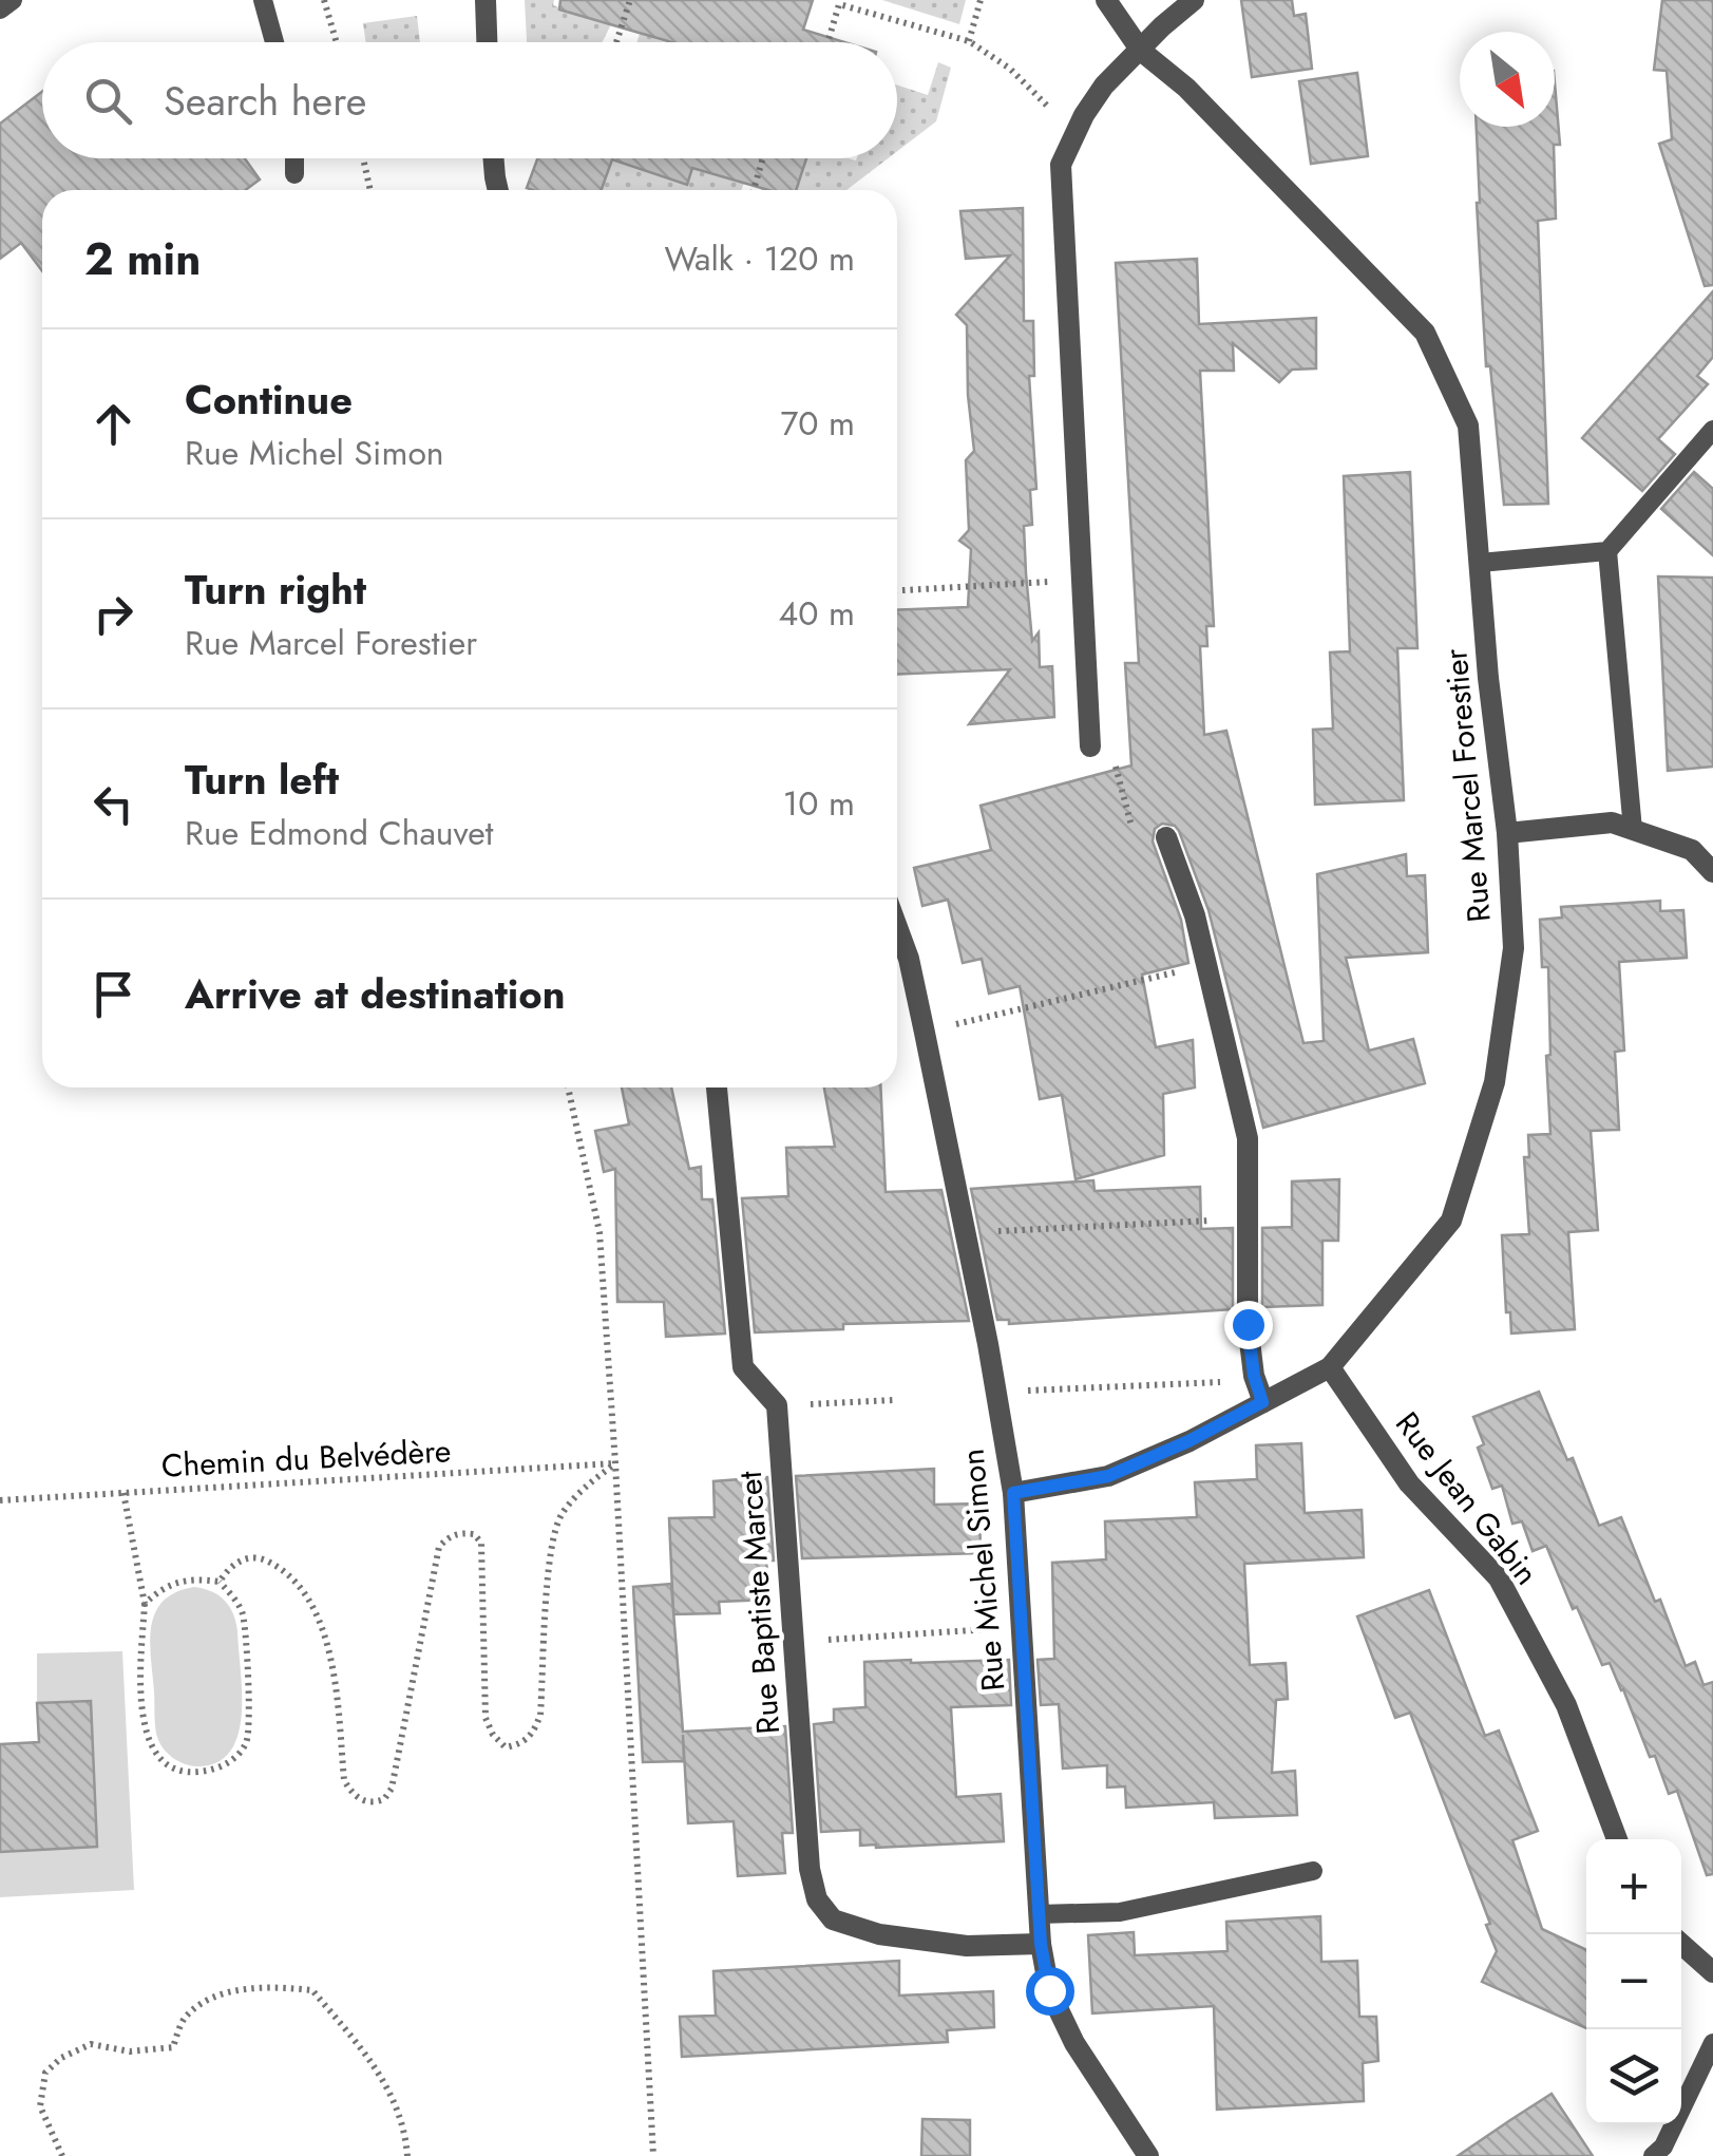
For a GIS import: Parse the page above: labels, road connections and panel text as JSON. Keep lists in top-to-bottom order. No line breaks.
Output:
{"streets":{"street":["Rue Marcel Forestier","Rue Jean Gabin","Rue Michel Simon","Rue Baptiste Marcet"],"path":["Chemin du Belvédère"]},"crossings":[["Rue Marcel Forestier","Rue Jean Gabin"],["Rue Marcel Forestier","Rue Michel Simon"],["Rue Michel Simon","Rue Baptiste Marcet"]],"north":"bottom right","page":{"search":"Search here","heading":["2 min","Walk · 120 m"],"list":[["Continue","Rue Michel Simon","70 m"],["Turn right","Rue Marcel Forestier","40 m"],["Turn left","Rue Edmond Chauvet","10 m"],"Arrive at destination"],"map_buttons":["+","−"]}}
